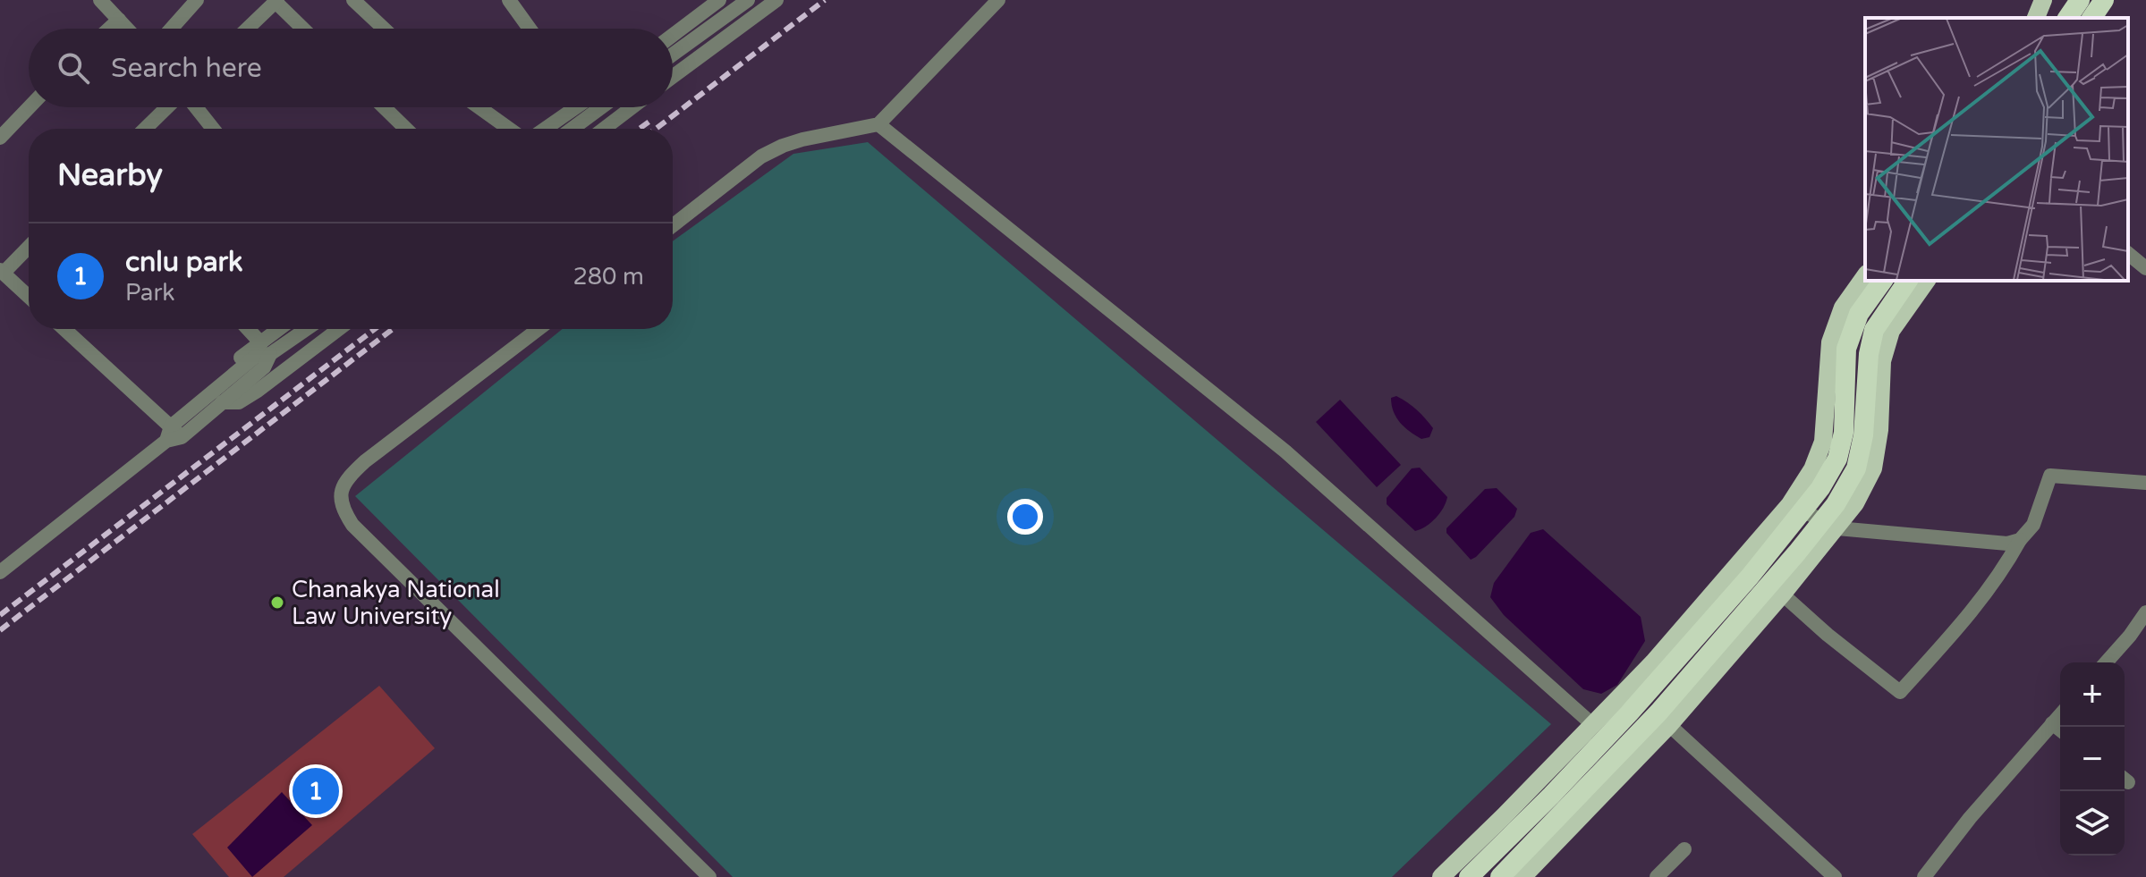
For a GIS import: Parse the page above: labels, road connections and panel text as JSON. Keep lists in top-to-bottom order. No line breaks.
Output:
{"places":["Chanakya National Law University"],"page":{"search":"Search here","heading":"Nearby","list":[{"mark":"1","name":"cnlu park","note":"Park","value":"280 m"}],"map_buttons":["+","−"],"pins":"1"}}
